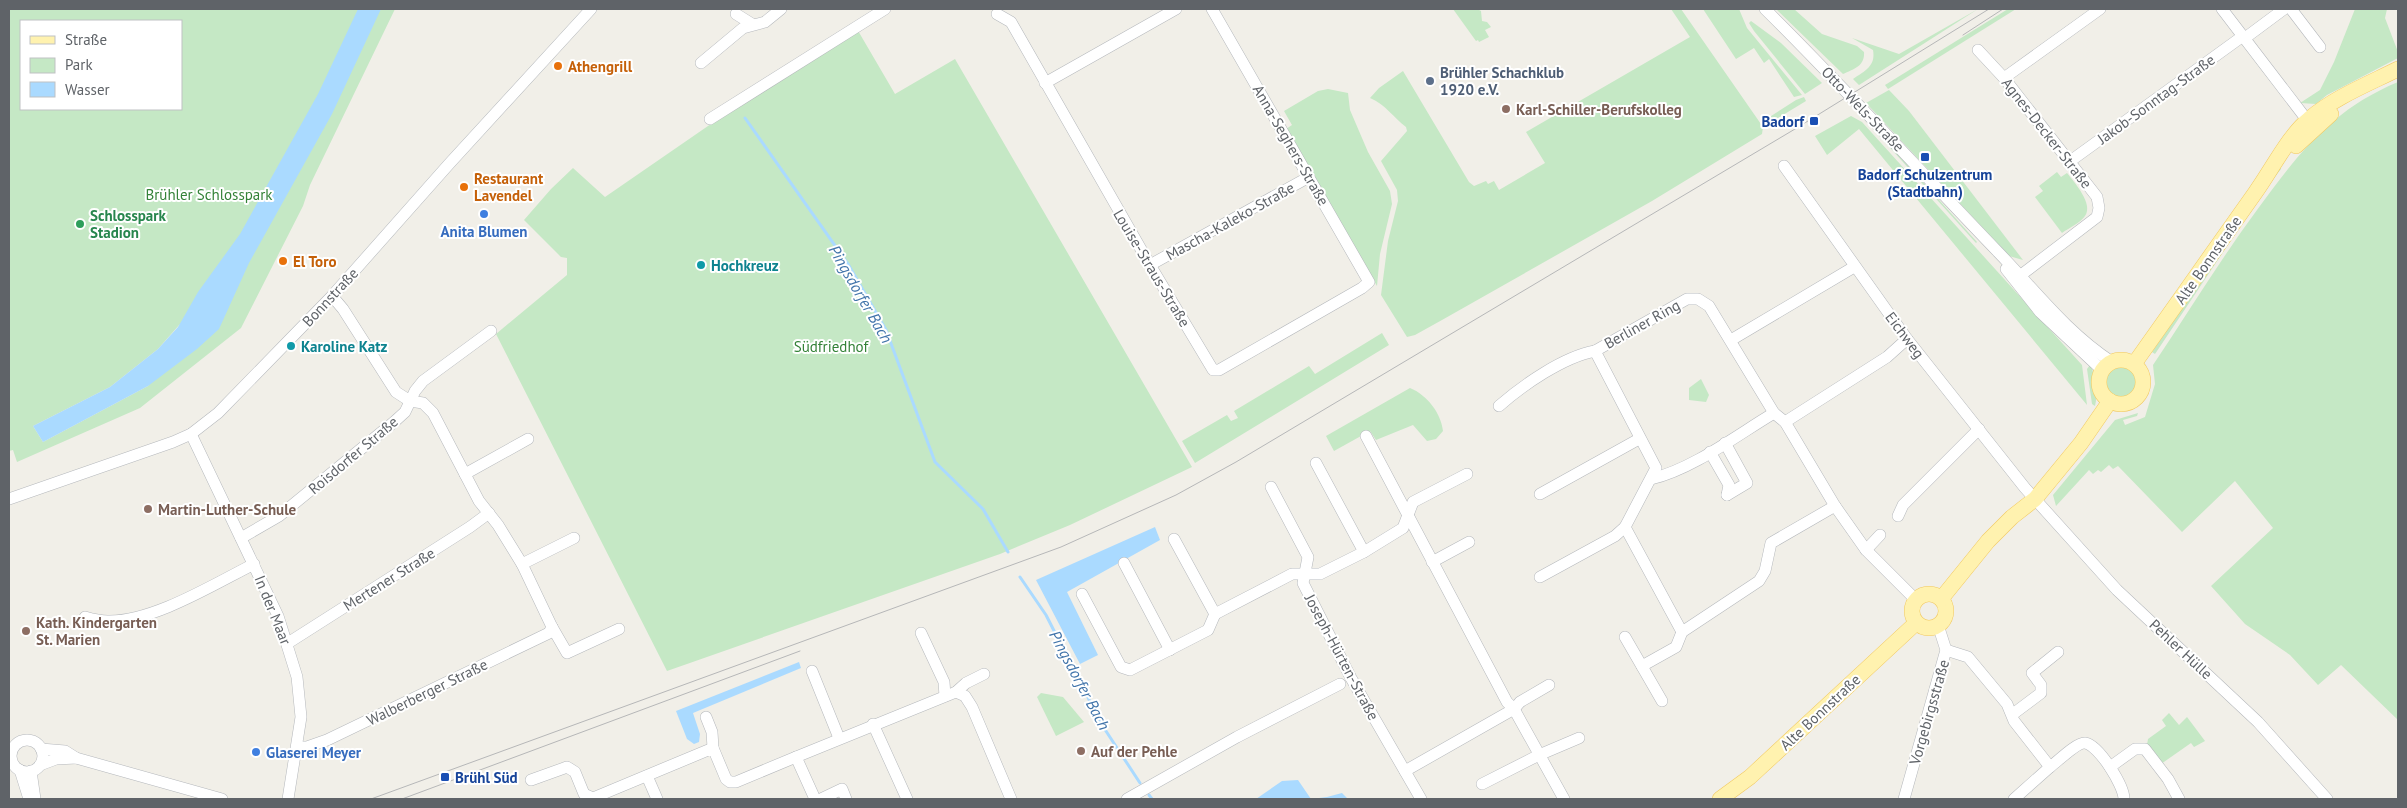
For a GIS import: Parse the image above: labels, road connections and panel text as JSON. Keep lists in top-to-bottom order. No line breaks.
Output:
{"streets":{"main road":["Alte Bonnstraße"],"street":["Jakob-Sonntag-Straße","Otto-Wels-Straße","Agnes-Decker-Straße","Anna-Seghers-Straße","Mascha-Kaleko-Straße","Louise-Straus-Straße","Bonnstraße","Berliner Ring","Eichweg","Roisdorfer Straße","Mertener Straße","In der Maar","Pehler Hülle","Joseph-Hürten-Straße","Walberberger Straße","Vorgebirgsstraße"]},"crossings":[["Jakob-Sonntag-Straße","Agnes-Decker-Straße"],["Otto-Wels-Straße","Agnes-Decker-Straße"],["Otto-Wels-Straße","Alte Bonnstraße"],["Anna-Seghers-Straße","Mascha-Kaleko-Straße"],["Anna-Seghers-Straße","Louise-Straus-Straße"],["Mascha-Kaleko-Straße","Louise-Straus-Straße"],["Alte Bonnstraße","Berliner Ring"],["Alte Bonnstraße","Vorgebirgsstraße"],["Bonnstraße","In der Maar"],["Berliner Ring","Vorgebirgsstraße"],["Eichweg","Pehler Hülle"],["Roisdorfer Straße","In der Maar"],["Mertener Straße","In der Maar"],["In der Maar","Walberberger Straße"]],"water":["Pingsdorfer Bach"],"parks":["Brühler Schlosspark","Südfriedhof"],"places":{"other":["Athengrill","Brühler Schachklub 1920 e.V.","Karl-Schiller-Berufskolleg","Restaurant Lavendel","Anita Blumen","Schlosspark Stadion","El Toro","Hochkreuz","Karoline Katz","Martin-Luther-Schule","Kath. Kindergarten St. Marien","Auf der Pehle","Glaserei Meyer"],"transit":["Badorf","Badorf Schulzentrum (Stadtbahn)","Brühl Süd"]},"legend":["Straße","Park","Wasser"]}
